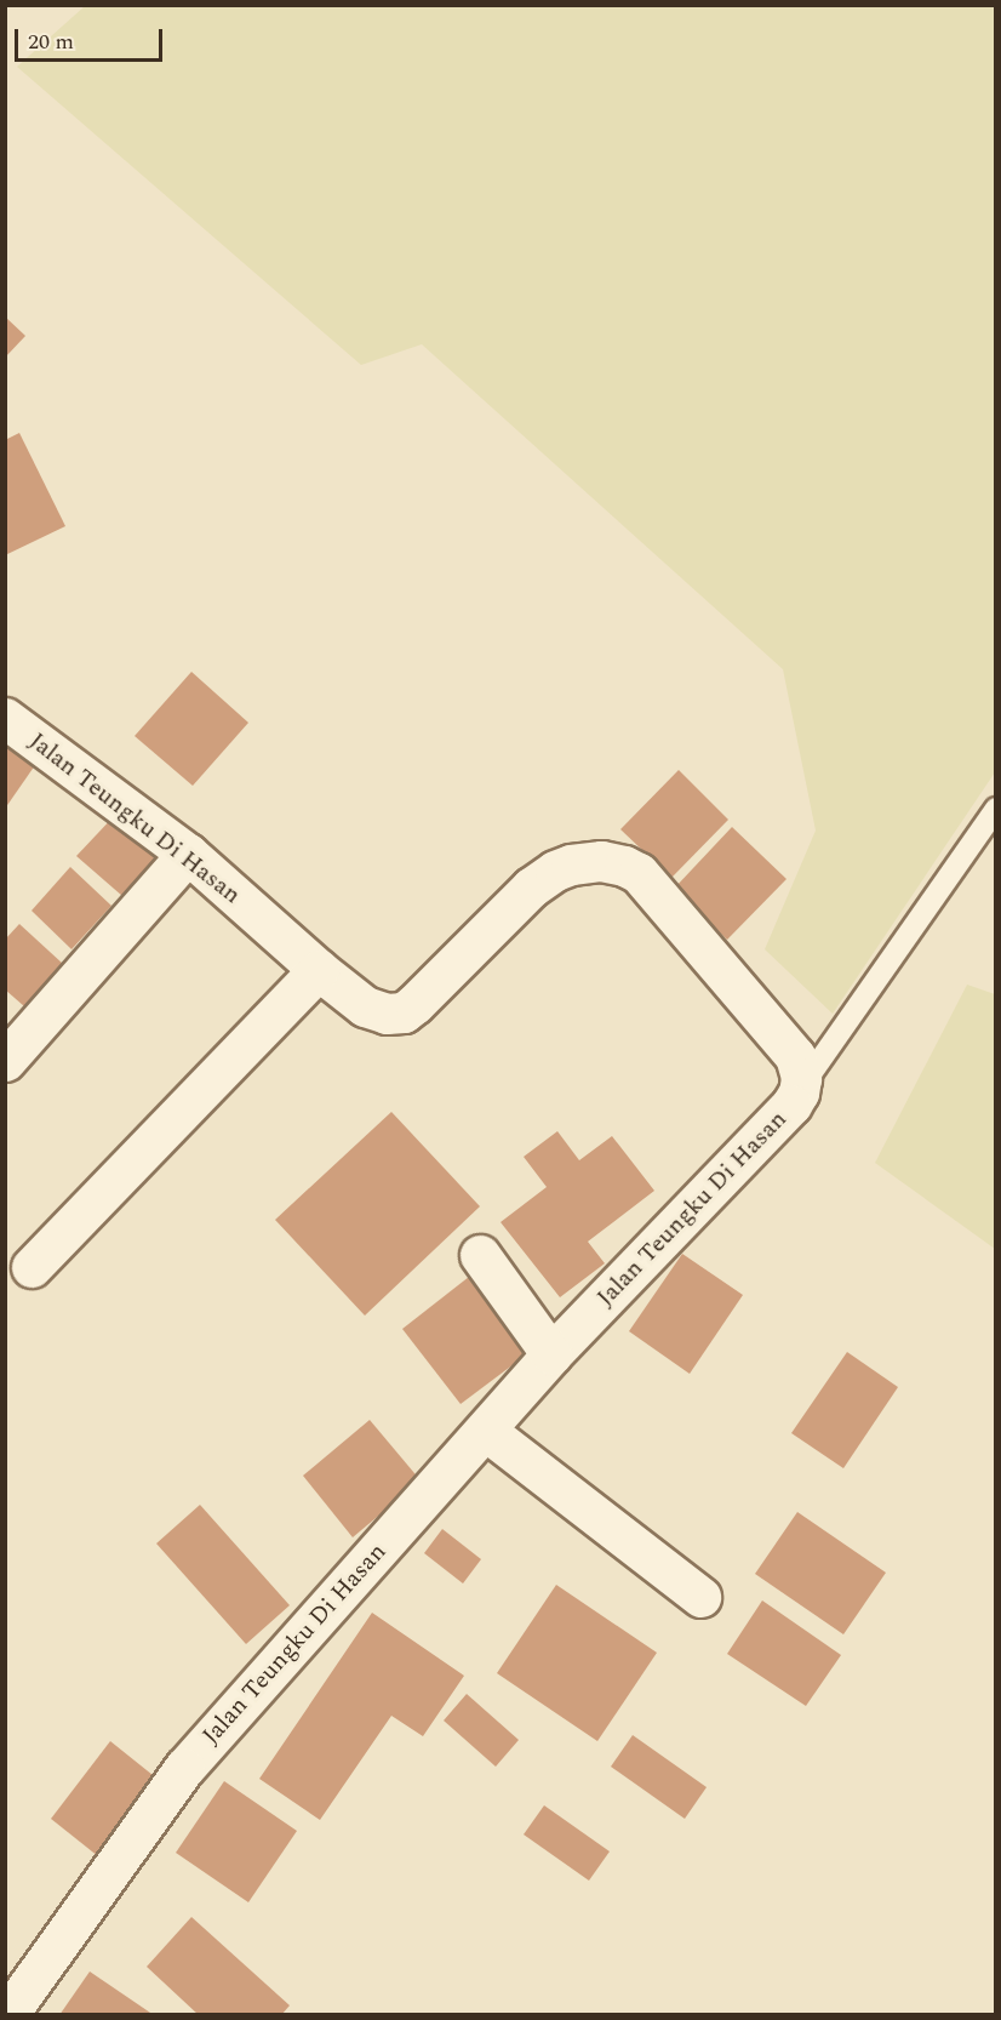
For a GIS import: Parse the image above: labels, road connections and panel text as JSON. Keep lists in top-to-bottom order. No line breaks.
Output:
{"streets":{"street":["Jalan Teungku Di Hasan"]},"scale_bar":"20 m"}
